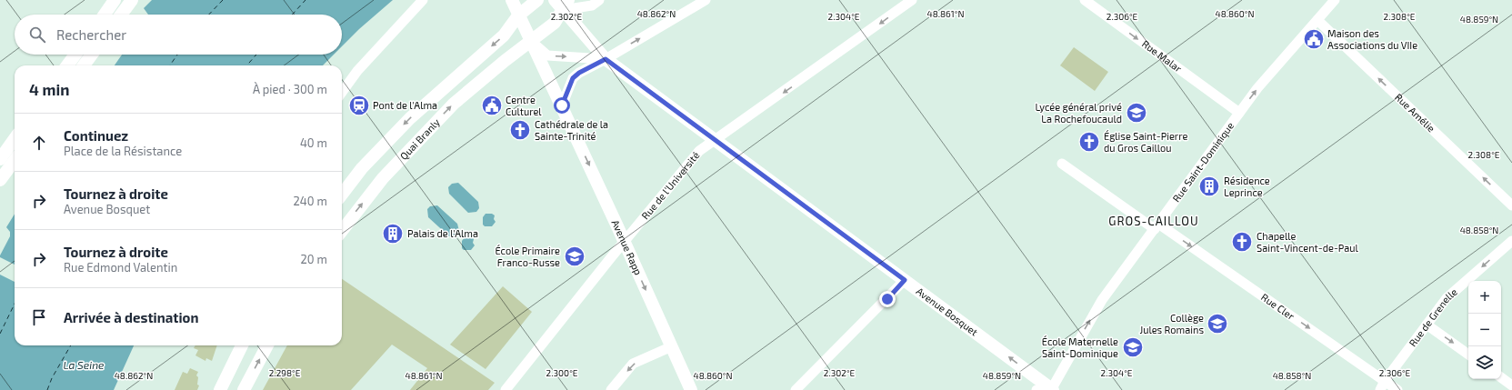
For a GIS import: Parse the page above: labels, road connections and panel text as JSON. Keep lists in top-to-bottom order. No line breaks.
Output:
{"streets":{"main road":["Quai Branly","Avenue Rapp","Avenue Bosquet"],"street":["Rue Malar","Rue Amélie","Rue Saint-Dominique","Rue de l'Université","Rue Cler","Rue de Grenelle"]},"crossings":[["Rue Malar","Rue Saint-Dominique"],["Rue Amélie","Rue Saint-Dominique"],["Quai Branly","Avenue Rapp"],["Quai Branly","Avenue Bosquet"],["Rue Saint-Dominique","Rue Cler"],["Rue Saint-Dominique","Avenue Bosquet"],["Rue de l'Université","Avenue Rapp"],["Rue de l'Université","Avenue Bosquet"],["Rue Cler","Rue de Grenelle"]],"one_way":["Rue Malar","Rue Amélie","Rue Saint-Dominique","Rue de l'Université","Avenue Rapp","Rue Cler","Rue de Grenelle"],"districts":["GROS-CAILLOU"],"water":["La Seine"],"places":{"public building":["Maison des Associations du VIIe","Centre Culturel"],"station":["Pont de l'Alma"],"school or university":["Lycée général privé La Rochefoucauld","École Primaire Franco-Russe","Collège Jules Romains","École Maternelle Saint-Dominique"],"church":["Cathédrale de la Sainte-Trinité","Église Saint-Pierre du Gros Caillou","Chapelle Saint-Vincent-de-Paul"],"building":["Résidence Leprince","Palais de l'Alma"]},"page":{"search":"Rechercher","heading":["4 min","À pied · 300 m"],"list":[["Continuez","Place de la Résistance","40 m"],["Tournez à droite","Avenue Bosquet","240 m"],["Tournez à droite","Rue Edmond Valentin","20 m"],"Arrivée à destination"],"map_buttons":["+","−"]},"coordinates":["48.862°N","48.861°N","48.860°N","2.302°E","2.304°E","2.306°E","2.308°E","48.859°N","48.858°N","2.298°E","2.300°E"]}
